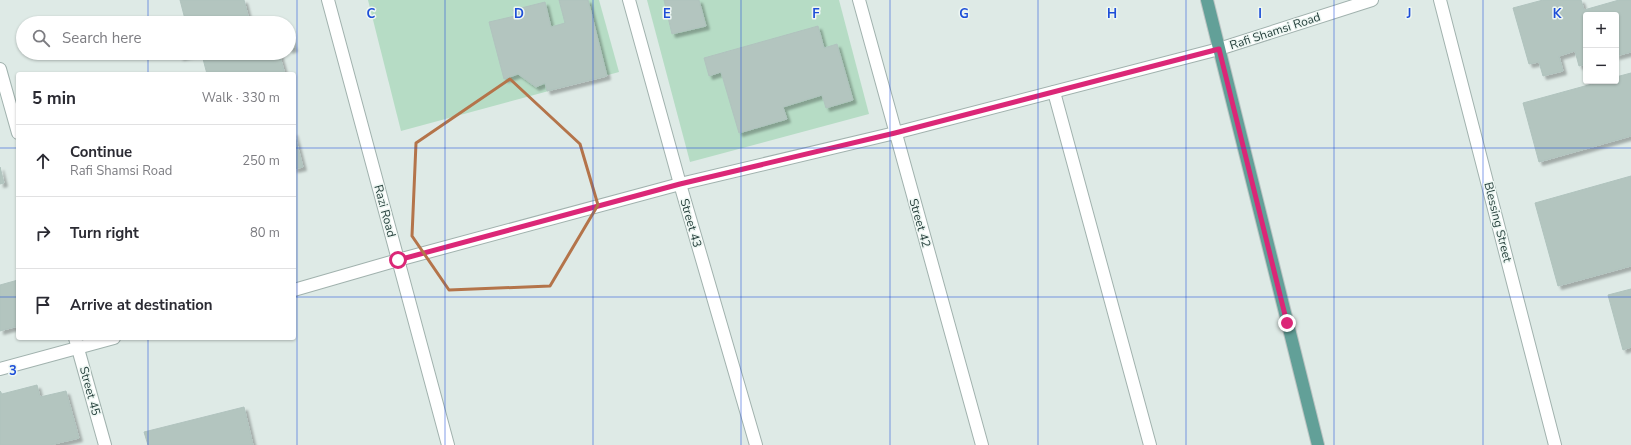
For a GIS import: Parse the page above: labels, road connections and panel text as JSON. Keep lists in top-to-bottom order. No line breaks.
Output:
{"streets":{"street":["Rafi Shamsi Road","Razi Road","Blessing Street","Street 43","Street 42","Street 45"]},"crossings":[["Rafi Shamsi Road","Razi Road"],["Rafi Shamsi Road","Street 43"],["Rafi Shamsi Road","Street 42"]],"page":{"map_buttons":["+","−"],"search":"Search here","heading":["5 min","Walk · 330 m"],"list":[["Continue","Rafi Shamsi Road","250 m"],["Turn right","80 m"],"Arrive at destination"]},"grid":{"columns":["C","D","E","F","G","H","I","J","K"],"rows":["3"]}}
